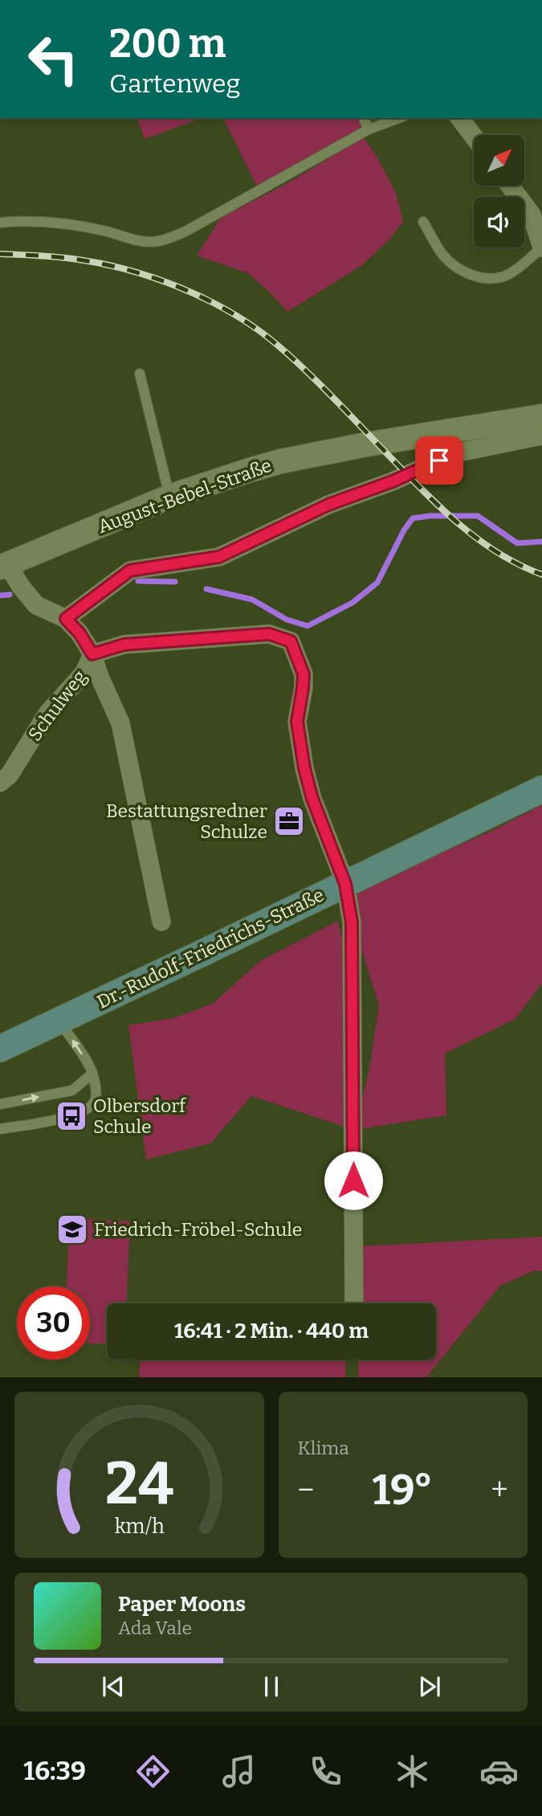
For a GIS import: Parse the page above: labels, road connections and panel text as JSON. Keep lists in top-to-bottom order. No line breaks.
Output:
{"streets":{"main road":["Dr.-Rudolf-Friedrichs-Straße"],"street":["August-Bebel-Straße","Schulweg"]},"crossings":[["August-Bebel-Straße","Schulweg"]],"places":{"office":["Bestattungsredner Schulze"],"bus stop":["Olbersdorf Schule"],"school or university":["Friedrich-Fröbel-Schule"]},"north":"top right","page":{"turn":["200 m","Gartenweg"],"limit":"30","trip":"16:41 · 2 Min. · 440 m","tile":"Klima","heat":["−","19°","+"],"song":["Paper Moons","Ada Vale"],"tabs":"16:39","gauge":["24","km/h"]}}
